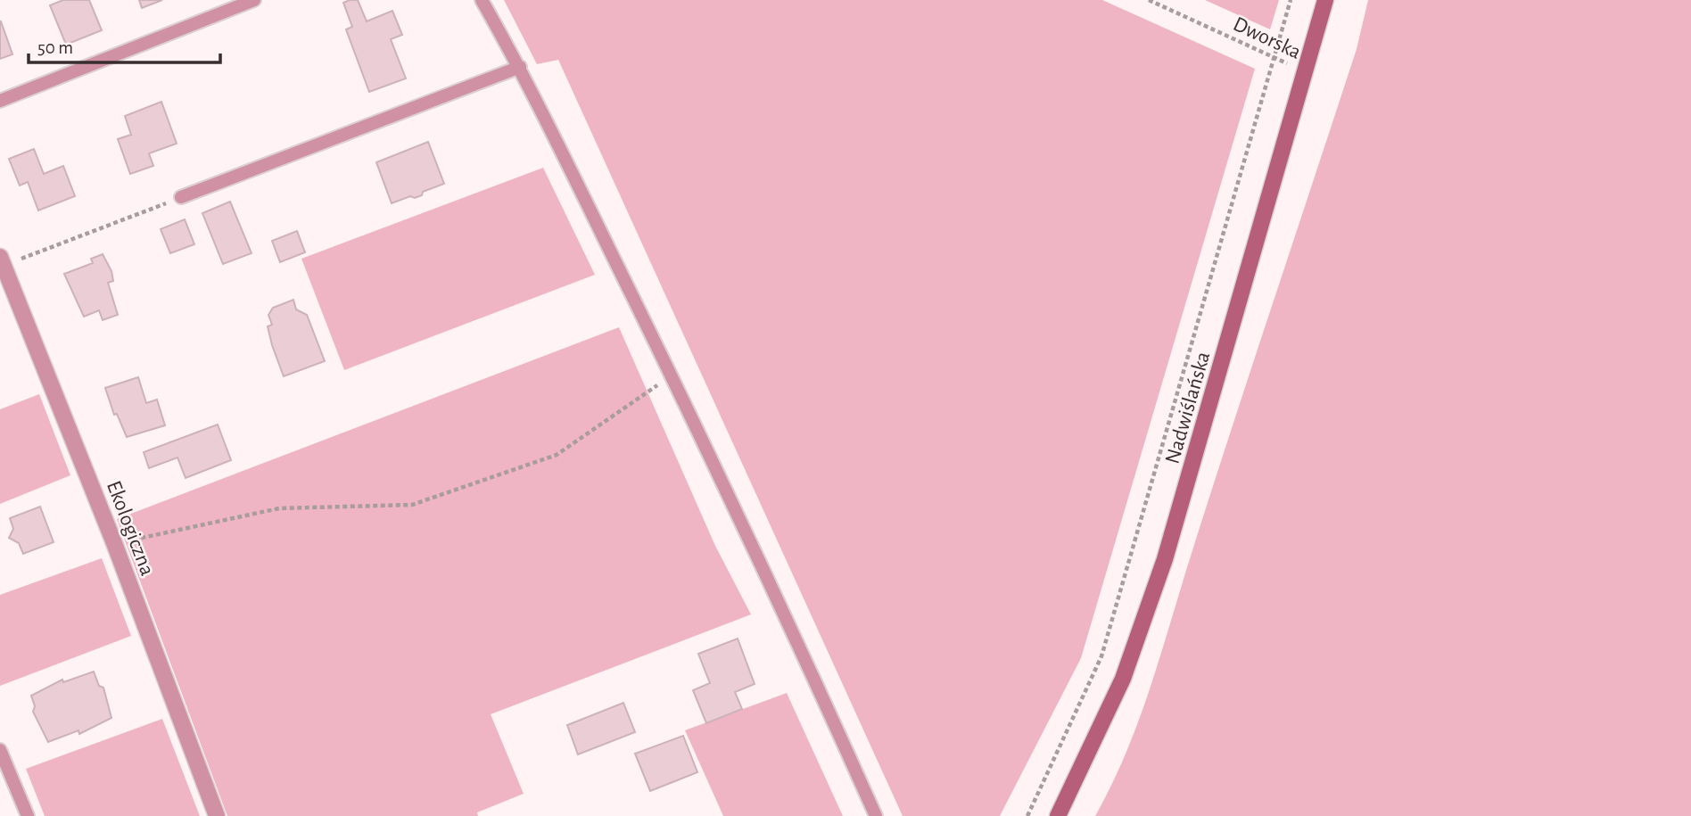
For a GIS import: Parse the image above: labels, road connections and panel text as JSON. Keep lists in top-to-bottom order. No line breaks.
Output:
{"streets":{"main road":["Nadwiślańska"],"street":["Ekologiczna"],"path":["Dworska"]},"crossings":[["Dworska","Nadwiślańska"]],"scale_bar":"50 m"}
